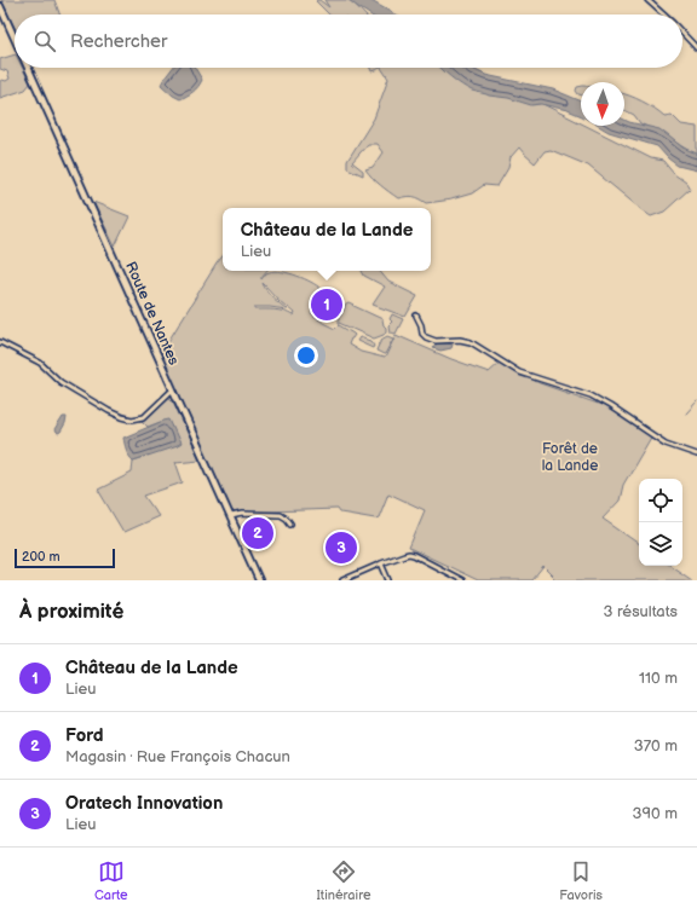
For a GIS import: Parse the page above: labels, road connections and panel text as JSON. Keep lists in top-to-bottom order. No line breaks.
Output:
{"streets":{"main road":["Route de Nantes"]},"parks":["Forêt de la Lande"],"scale_bar":"200 m","north":"bottom","page":{"search":"Rechercher","popup":["Château de la Lande","Lieu"],"pins":["1","2","3"],"scale":"200 m","heading":["À proximité","3 résultats"],"list":[{"mark":"1","name":"Château de la Lande","note":"Lieu","value":"110 m"},{"mark":"2","name":"Ford","note":"Magasin · Rue François Chacun","value":"370 m"},{"mark":"3","name":"Oratech Innovation","note":"Lieu","value":"390 m"}],"nav":["Carte","Itinéraire","Favoris"]}}
